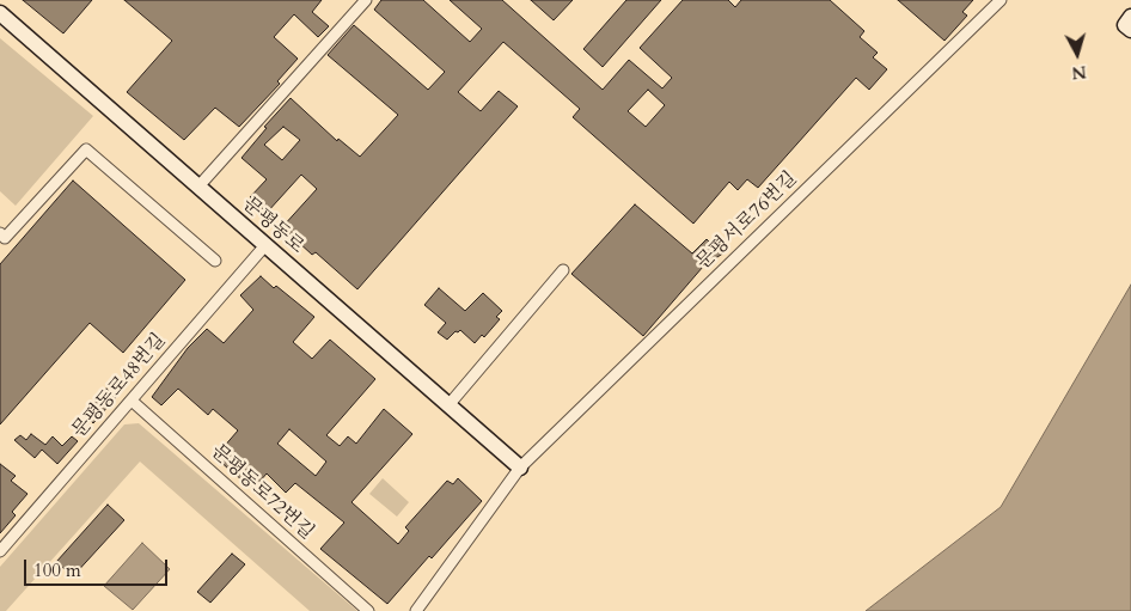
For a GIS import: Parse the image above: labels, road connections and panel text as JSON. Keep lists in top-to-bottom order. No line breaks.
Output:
{"streets":{"main road":["문평동로"],"street":["문평서로76번길","문평동로48번길","문평동로72번길"]},"crossings":[["문평서로76번길","문평동로"],["문평동로","문평동로48번길"],["문평동로48번길","문평동로72번길"]],"scale_bar":"100 m","north":"bottom"}
